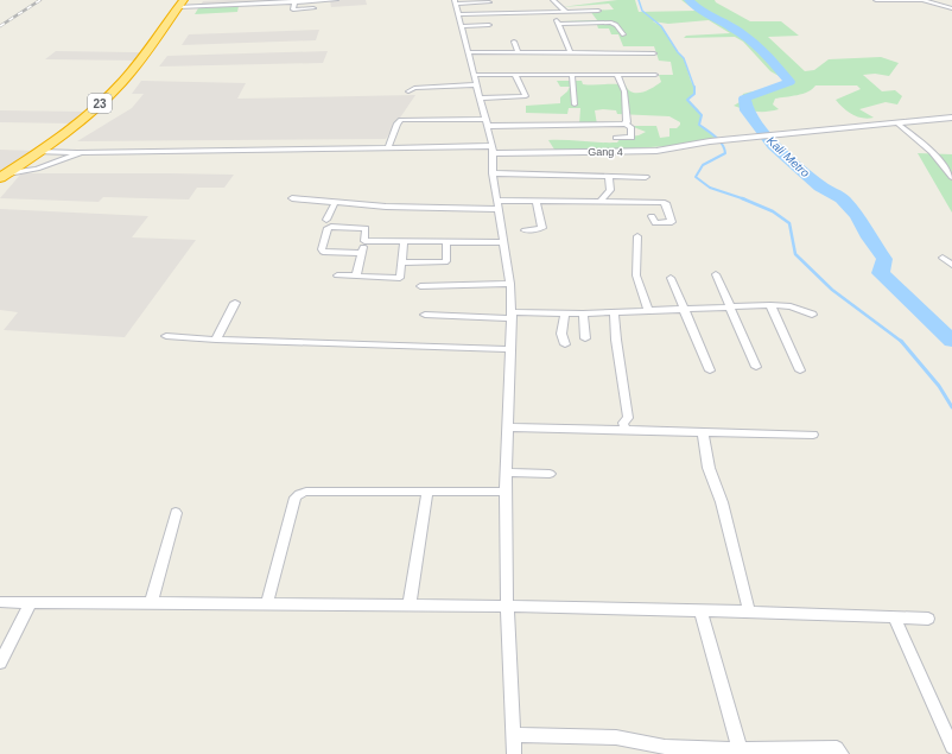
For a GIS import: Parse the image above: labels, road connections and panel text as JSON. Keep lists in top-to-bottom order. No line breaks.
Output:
{"streets":{"highway":["23"],"street":["Gang 4"]},"crossings":[["23","Gang 4"]],"water":["Kali Metro"]}
